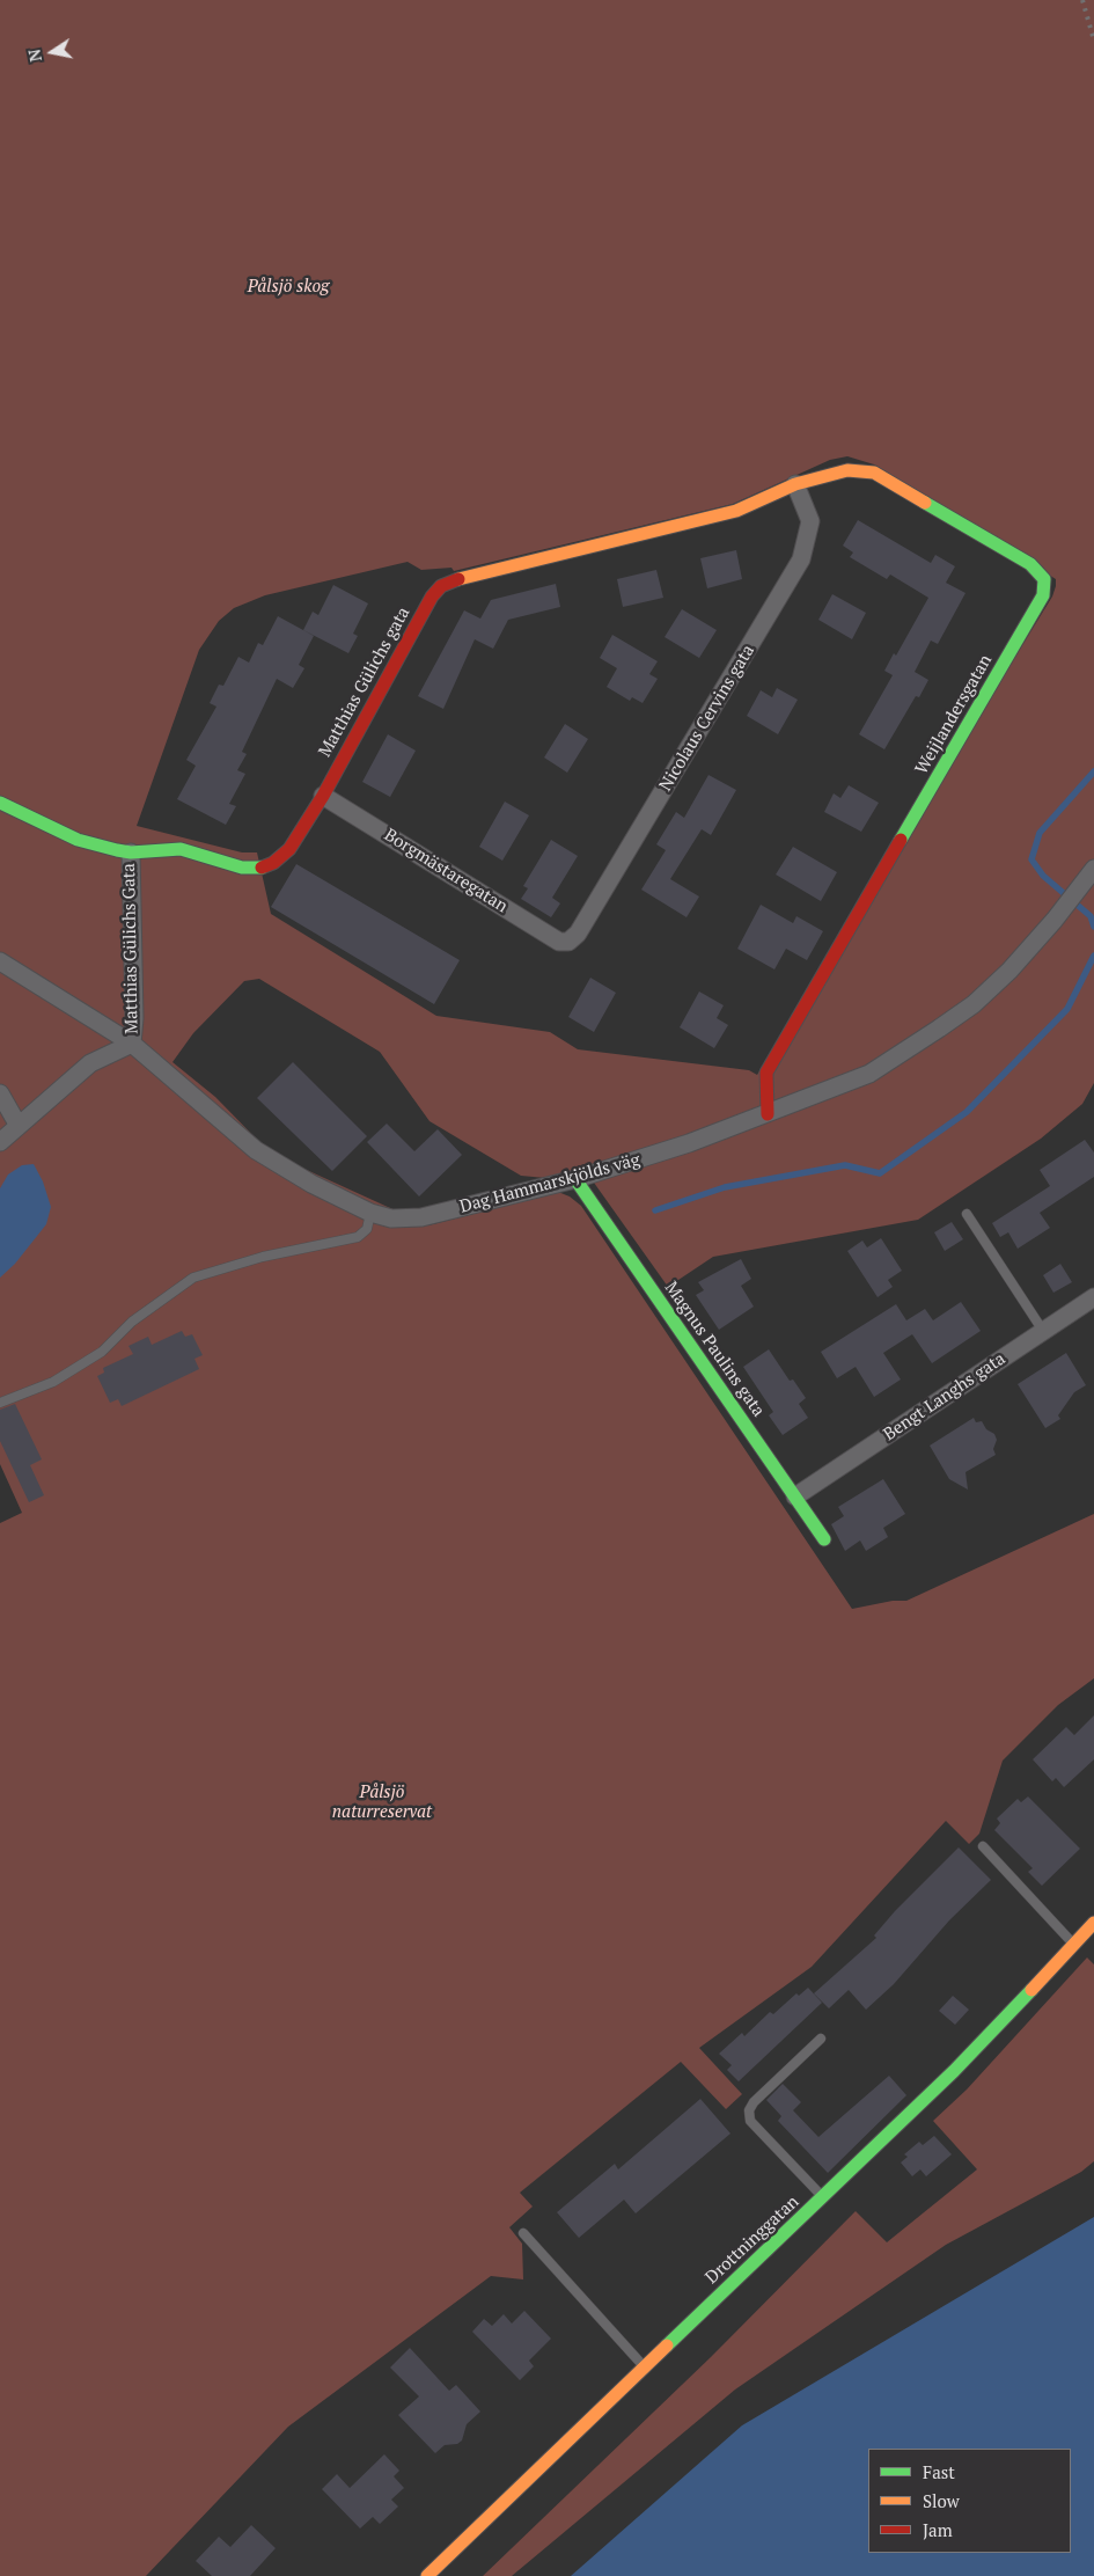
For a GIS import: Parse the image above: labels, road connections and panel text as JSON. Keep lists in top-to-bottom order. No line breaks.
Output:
{"streets":{"street":["Matthias Gülichs gata","Weijlandersgatan","Nicolaus Cervins gata","Borgmästaregatan","Matthias Gülichs Gata","Dag Hammarskjölds väg","Magnus Paulins gata","Bengt Langhs gata","Drottninggatan"]},"crossings":[["Matthias Gülichs gata","Weijlandersgatan"],["Matthias Gülichs gata","Nicolaus Cervins gata"],["Matthias Gülichs gata","Borgmästaregatan"],["Matthias Gülichs gata","Matthias Gülichs Gata"],["Weijlandersgatan","Nicolaus Cervins gata"],["Weijlandersgatan","Dag Hammarskjölds väg"],["Nicolaus Cervins gata","Borgmästaregatan"],["Matthias Gülichs Gata","Dag Hammarskjölds väg"],["Dag Hammarskjölds väg","Magnus Paulins gata"],["Magnus Paulins gata","Bengt Langhs gata"]],"parks":["Pålsjö skog","Pålsjö naturreservat"],"legend":["Fast","Slow","Jam"],"north":"left"}
